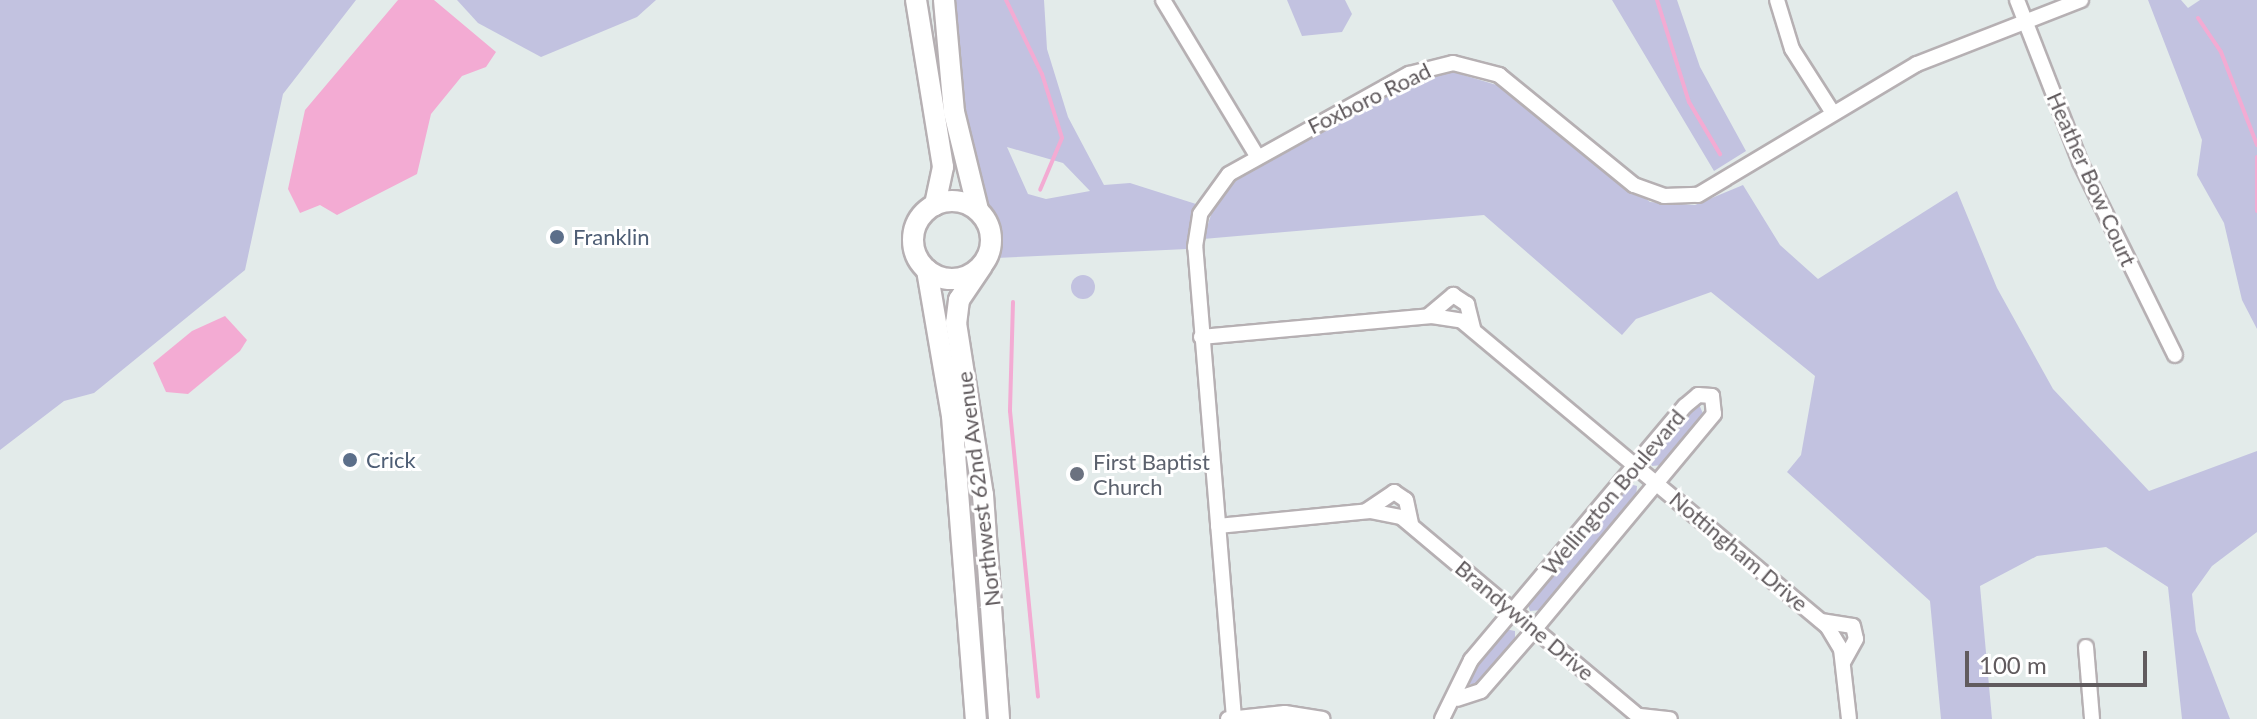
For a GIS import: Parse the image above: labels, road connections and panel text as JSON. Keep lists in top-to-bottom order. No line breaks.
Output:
{"streets":{"street":["Foxboro Road","Heather Bow Court","Northwest 62nd Avenue","Wellington Boulevard","Nottingham Drive","Brandywine Drive"]},"crossings":[["Foxboro Road","Heather Bow Court"],["Foxboro Road","Nottingham Drive"],["Foxboro Road","Brandywine Drive"],["Wellington Boulevard","Nottingham Drive"],["Wellington Boulevard","Brandywine Drive"]],"places":["Franklin","Crick","First Baptist Church"],"scale_bar":"100 m"}
